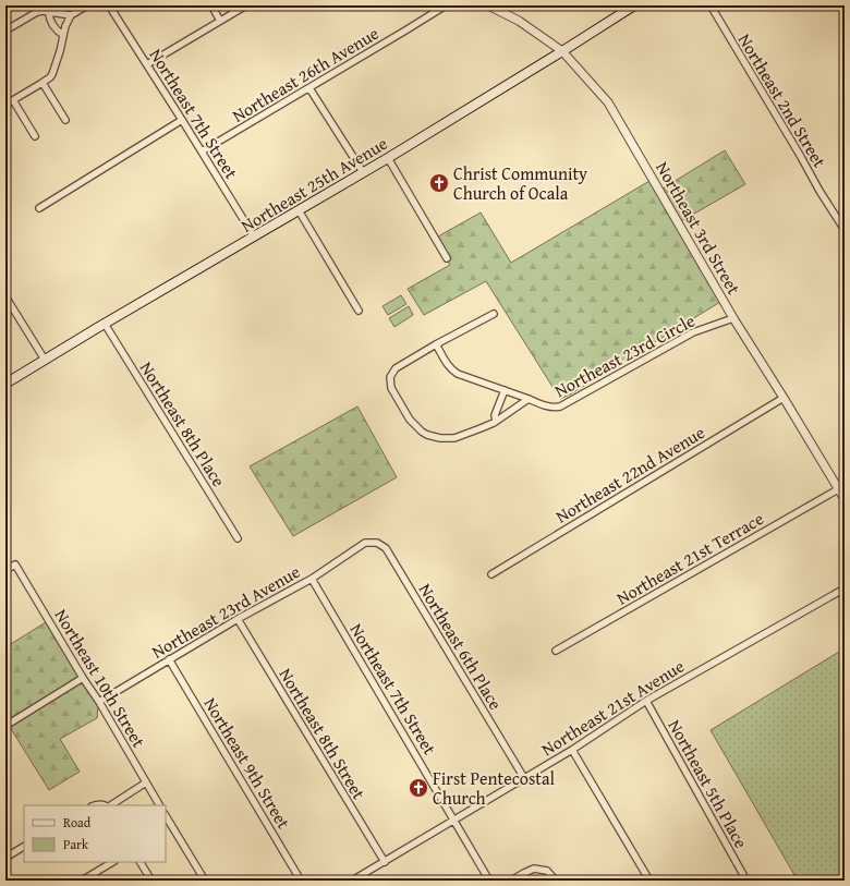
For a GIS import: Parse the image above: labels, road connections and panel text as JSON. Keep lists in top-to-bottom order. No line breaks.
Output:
{"streets":{"main road":["Northeast 25th Avenue"],"street":["Northeast 26th Avenue","Northeast 2nd Street","Northeast 7th Street","Northeast 3rd Street","Northeast 23rd Circle","Northeast 8th Place","Northeast 22nd Avenue","Northeast 21st Terrace","Northeast 23rd Avenue","Northeast 6th Place","Northeast 10th Street","Northeast 21st Avenue","Northeast 8th Street","Northeast 9th Street","Northeast 5th Place"]},"crossings":[["Northeast 26th Avenue","Northeast 7th Street"],["Northeast 7th Street","Northeast 25th Avenue"],["Northeast 7th Street","Northeast 23rd Avenue"],["Northeast 7th Street","Northeast 21st Avenue"],["Northeast 25th Avenue","Northeast 3rd Street"],["Northeast 25th Avenue","Northeast 8th Place"],["Northeast 3rd Street","Northeast 23rd Circle"],["Northeast 3rd Street","Northeast 22nd Avenue"],["Northeast 3rd Street","Northeast 21st Terrace"],["Northeast 23rd Avenue","Northeast 6th Place"],["Northeast 23rd Avenue","Northeast 10th Street"],["Northeast 23rd Avenue","Northeast 8th Street"],["Northeast 23rd Avenue","Northeast 9th Street"],["Northeast 6th Place","Northeast 21st Avenue"],["Northeast 21st Avenue","Northeast 8th Street"],["Northeast 21st Avenue","Northeast 5th Place"]],"places":{"church":["Christ Community Church of Ocala","First Pentecostal Church"]},"legend":["Road","Park"]}
